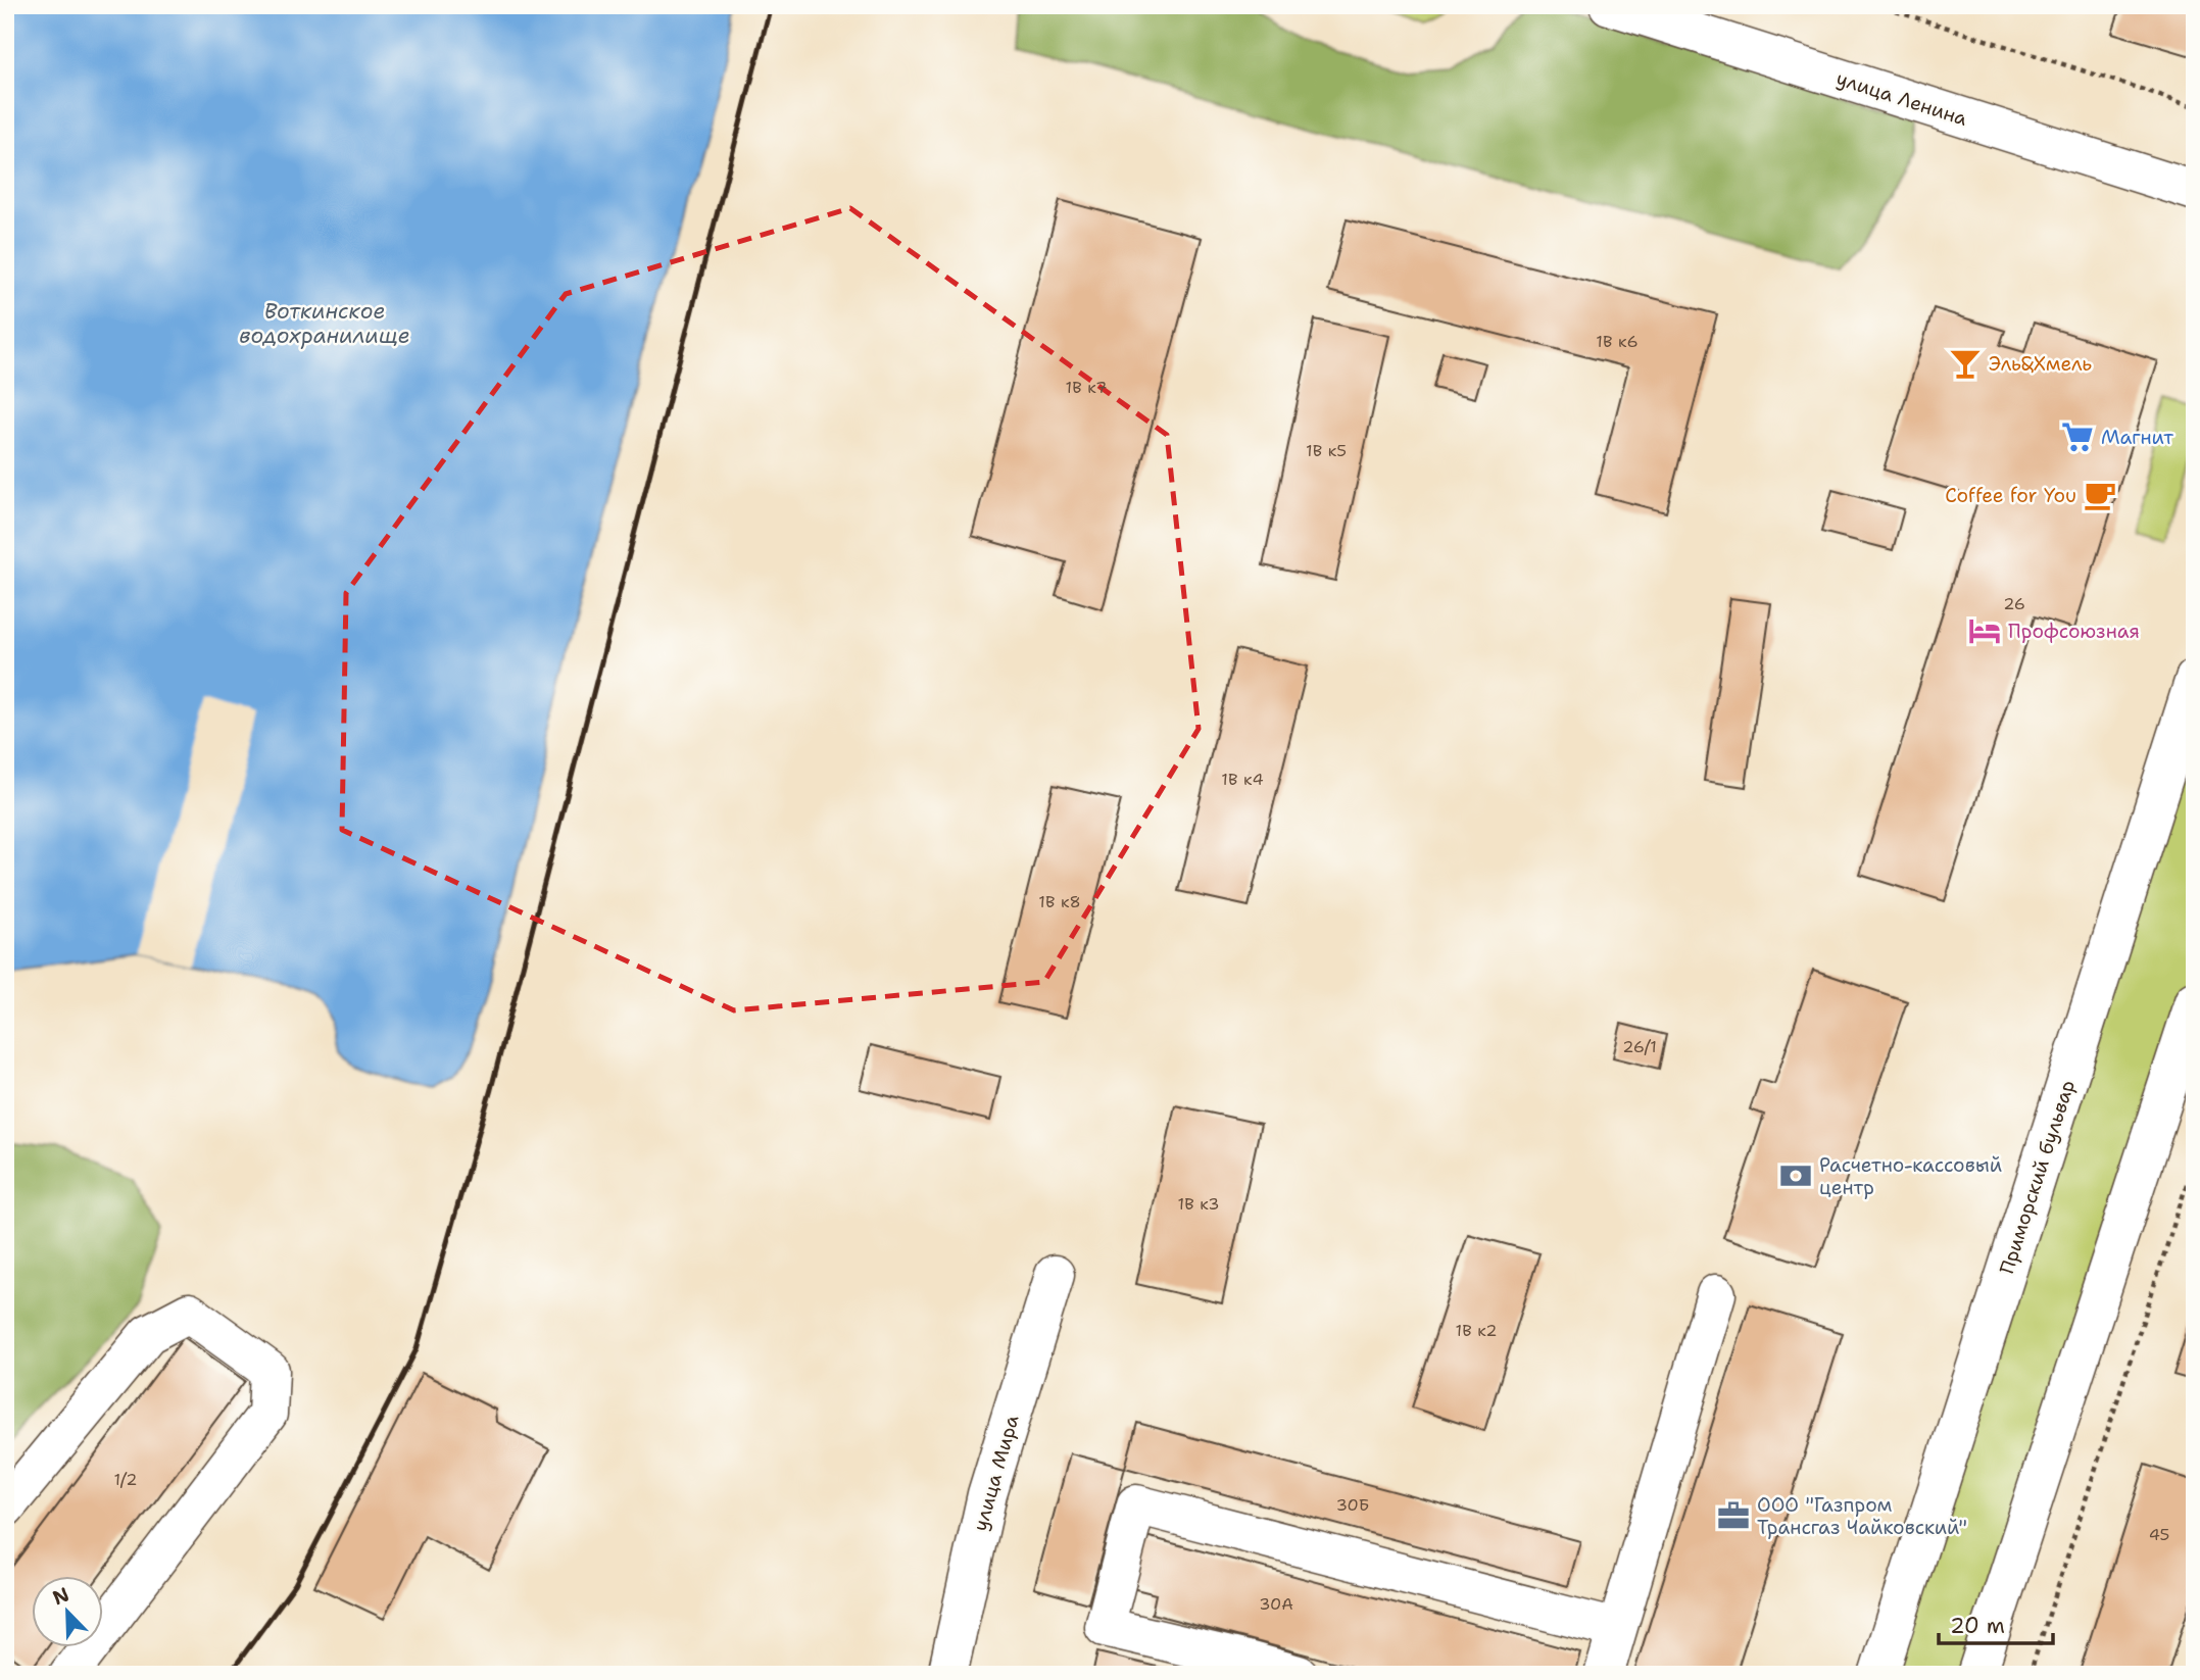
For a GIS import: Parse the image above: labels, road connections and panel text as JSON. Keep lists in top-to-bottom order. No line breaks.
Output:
{"streets":{"street":["улица Ленина","Приморский бульвар","улица Мира"]},"water":["Воткинское водохранилище"],"places":{"bar":["Эль&Хмель"],"supermarket":["Магнит"],"cafe":["Coffee for You"],"hotel":["Профсоюзная"],"bank":["Расчетно-кассовый центр"],"office":["ООО \"Газпром Трансгаз Чайковский\""]},"house_numbers":["1В к6","1В к7","1В к5","26","1В к4","1В к8","26/1","1В к3","1В к2","1/2","30Б","45","30А"],"scale_bar":"20 m","north":"top left"}
